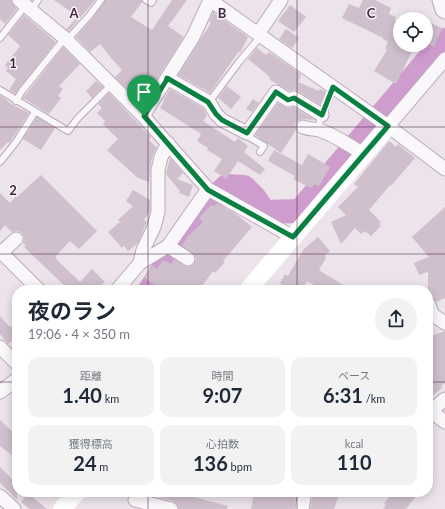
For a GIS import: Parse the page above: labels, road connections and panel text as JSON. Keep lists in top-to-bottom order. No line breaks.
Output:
{"page":{"heading":["夜のラン","19:06 · 4 × 350 m"],"stats":[["距離","1.40 km"],["時間","9:07"],["ペース","6:31 /km"],["獲得標高","24 m"],["心拍数","136 bpm"],["kcal","110"]]},"grid":{"columns":["A","B","C"],"rows":["1","2"]}}
